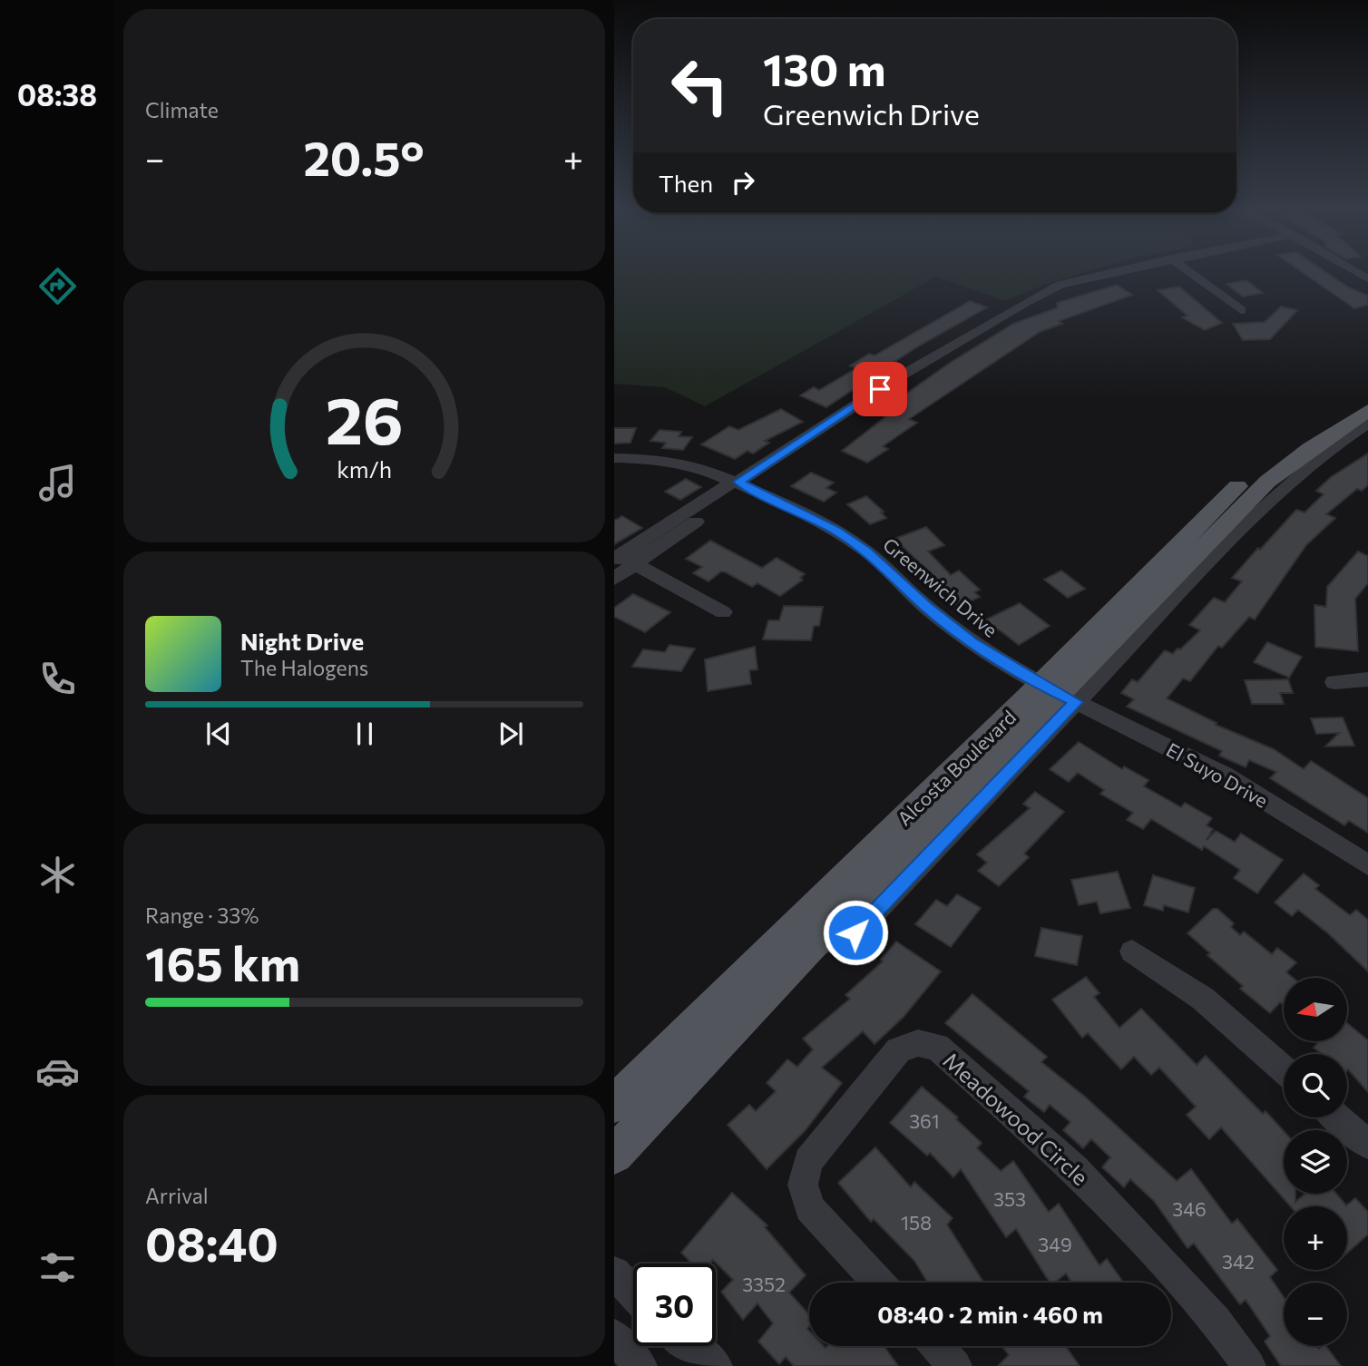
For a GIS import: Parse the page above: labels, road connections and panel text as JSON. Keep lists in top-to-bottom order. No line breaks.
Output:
{"streets":{"main road":["Alcosta Boulevard"],"street":["Greenwich Drive","El Suyo Drive","Meadowood Circle"]},"crossings":[["Greenwich Drive","Alcosta Boulevard"],["Greenwich Drive","El Suyo Drive"],["Alcosta Boulevard","El Suyo Drive"]],"house_numbers":["361","353","346","158","349","342","3352"],"north":"left","page":{"tabs":"08:38","tile":["Climate",["Range · 33%","165 km"],["Arrival","08:40"]],"turn":["130 m","Greenwich Drive"],"heat":["−","20.5°","+"],"then":"Then","song":["Night Drive","The Halogens"],"map_buttons":["+","−"],"limit":"30","trip":"08:40 · 2 min · 460 m","gauge":["26","km/h"]}}
